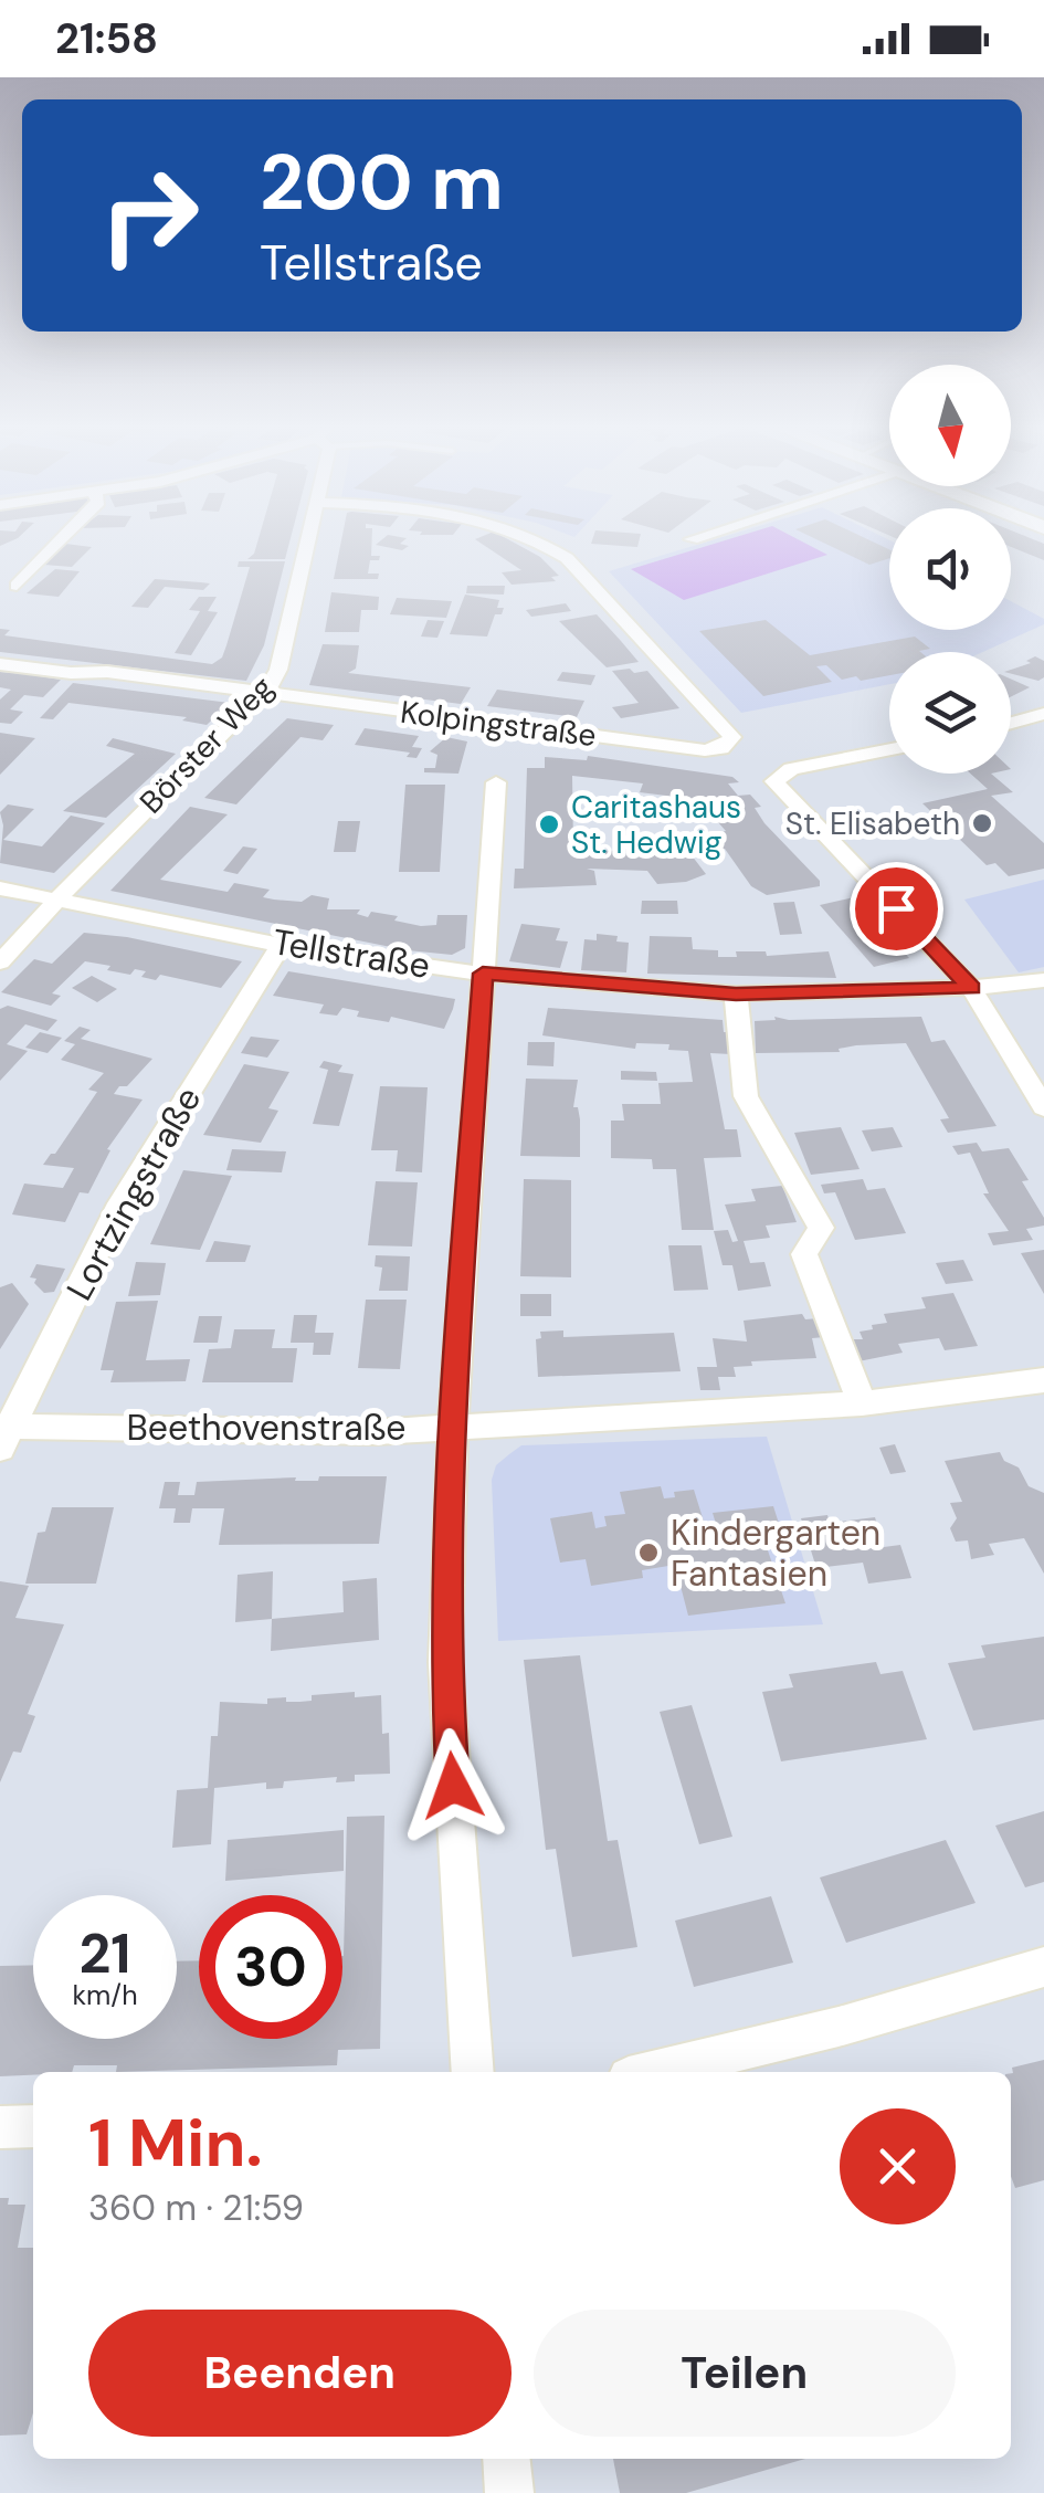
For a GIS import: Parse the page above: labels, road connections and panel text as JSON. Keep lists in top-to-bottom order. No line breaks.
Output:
{"streets":{"street":["Kolpingstraße","Börster Weg","Tellstraße","Lortzingstraße","Beethovenstraße"]},"crossings":[["Kolpingstraße","Börster Weg"],["Börster Weg","Tellstraße"],["Tellstraße","Lortzingstraße"],["Lortzingstraße","Beethovenstraße"]],"places":["St. Elisabeth","Caritashaus St. Hedwig","Kindergarten Fantasien"],"north":"bottom","page":{"status":"21:58","turn":["200 m","Tellstraße"],"speed":"21 km/h","limit":"30","heading":["1 Min.","360 m · 21:59"],"buttons":["Beenden","Teilen"]}}
